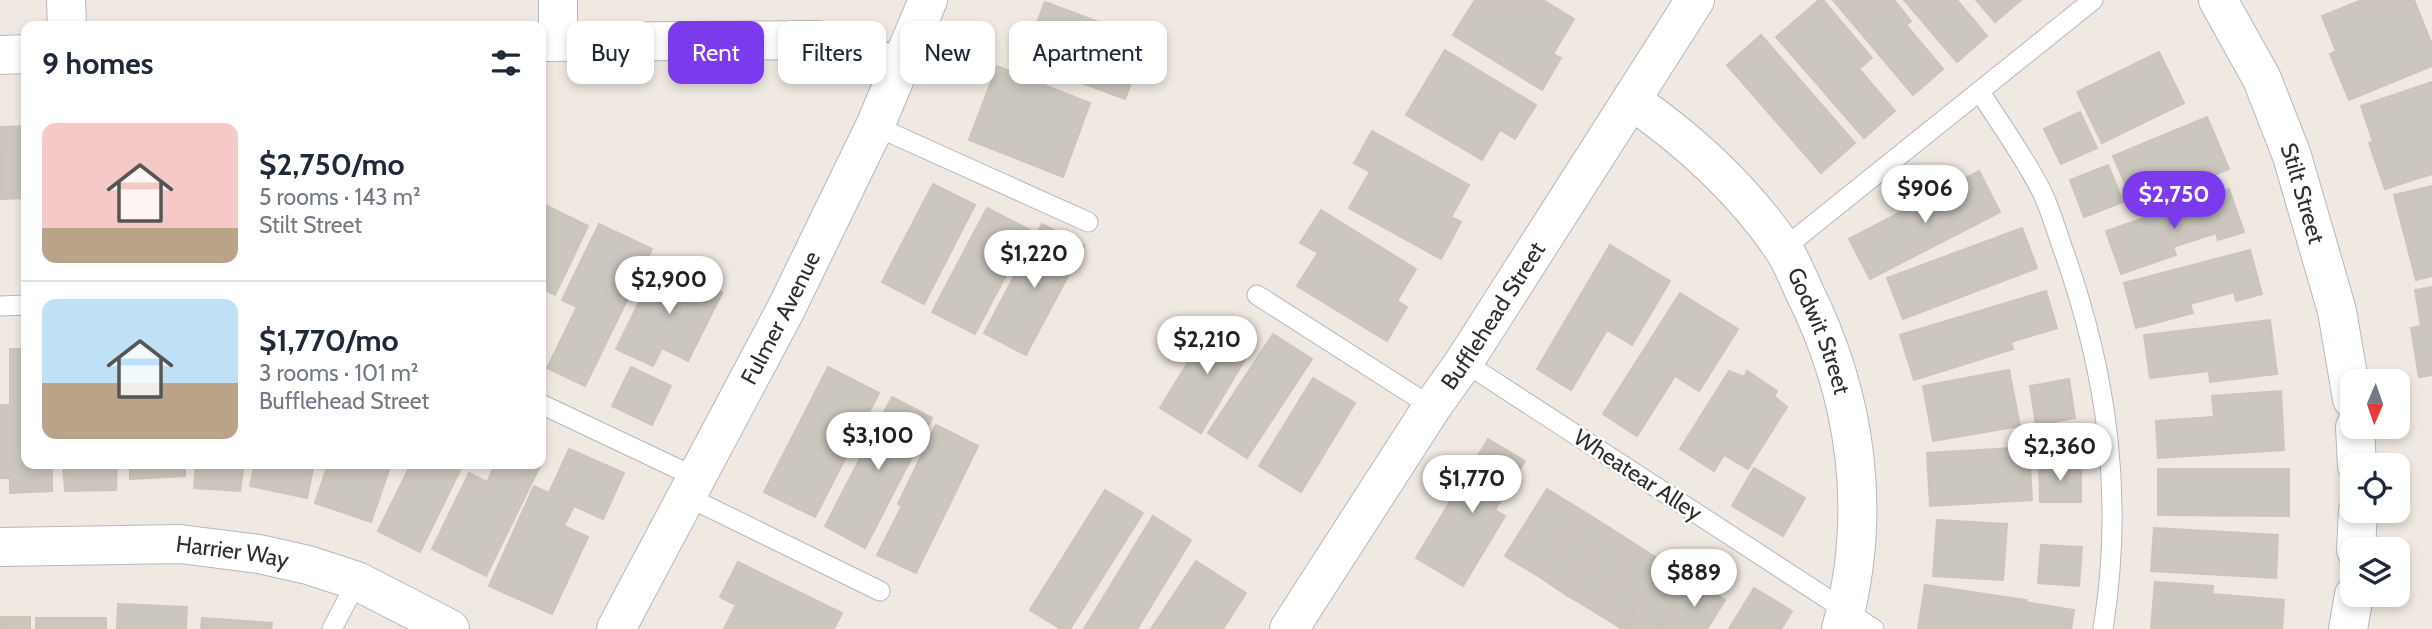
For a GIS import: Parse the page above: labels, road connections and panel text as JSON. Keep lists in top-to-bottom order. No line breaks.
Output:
{"streets":{"street":["Stilt Street","Bufflehead Street","Fulmer Avenue","Godwit Street","Harrier Way"],"lane":["Wheatear Alley"]},"crossings":[["Bufflehead Street","Godwit Street"],["Bufflehead Street","Wheatear Alley"],["Godwit Street","Wheatear Alley"]],"north":"bottom","page":{"chip":["Buy","Rent","Filters","New","Apartment"],"heading":"9 homes","list":[{"name":"$2,750/mo","note":"5 rooms · 143 m² · Stilt Street"},{"name":"$1,770/mo","note":"3 rooms · 101 m² · Bufflehead Street"}],"price":["$906","$2,750","$1,220","$2,900","$2,210","$3,100","$2,360","$1,770","$889"]}}
